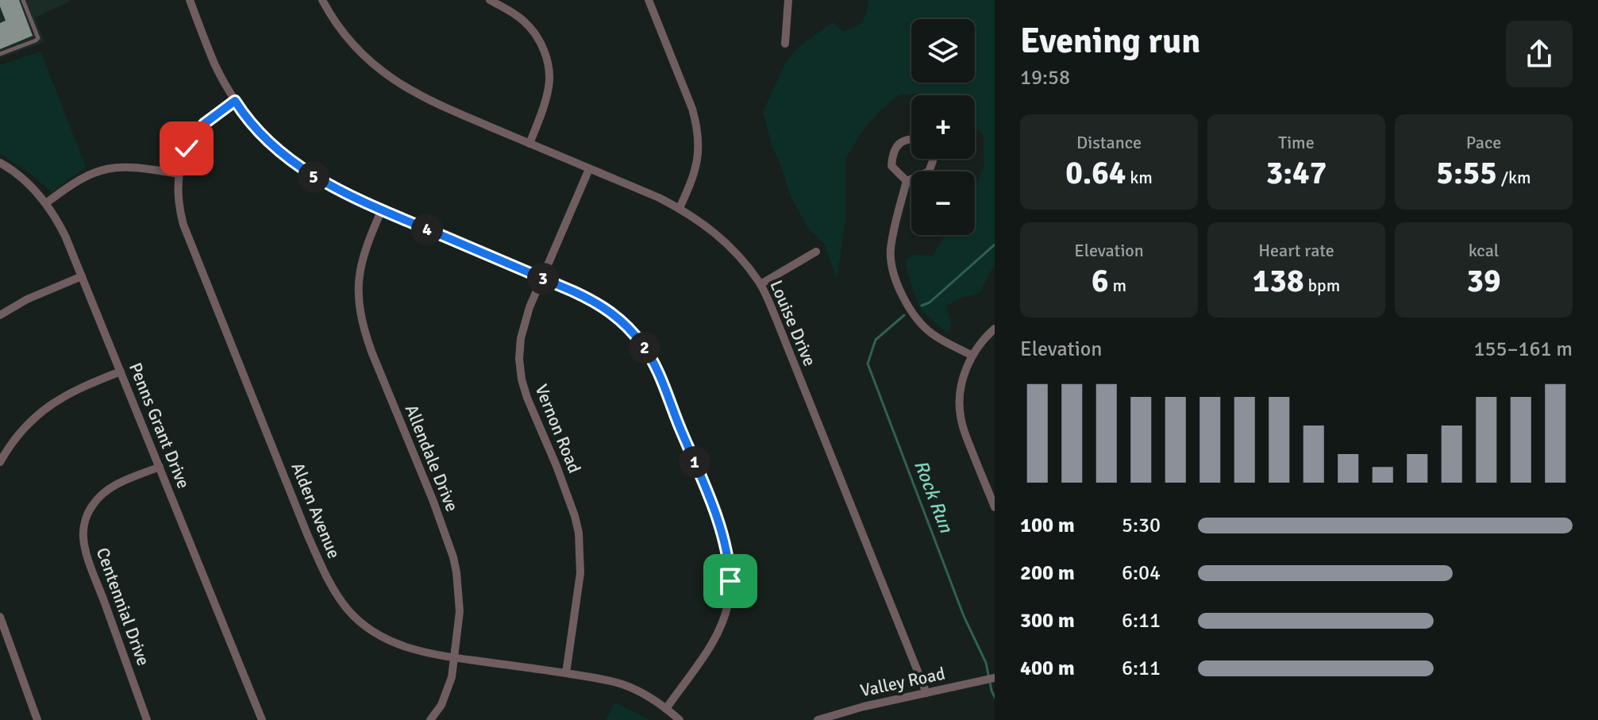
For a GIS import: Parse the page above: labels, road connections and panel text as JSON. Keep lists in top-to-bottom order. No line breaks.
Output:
{"streets":{"street":["Louise Drive","Penns Grant Drive","Vernon Road","Allendale Drive","Alden Avenue","Centennial Drive","Valley Road"]},"crossings":[["Louise Drive","Vernon Road"],["Louise Drive","Valley Road"],["Penns Grant Drive","Centennial Drive"],["Vernon Road","Alden Avenue"],["Allendale Drive","Alden Avenue"]],"water":["Rock Run"],"page":{"heading":["Evening run","19:58"],"map_buttons":["+","−"],"stats":[["Distance","0.64 km"],["Time","3:47"],["Pace","5:55 /km"],["Elevation","6 m"],["Heart rate","138 bpm"],["kcal","39"]],"pins":["5","4","3","2","1"],"chart":["Elevation","155–161 m"],"list":[{"name":"100 m","note":"5:30"},{"name":"200 m","note":"6:04"},{"name":"300 m","note":"6:11"},{"name":"400 m","note":"6:11"}]}}
